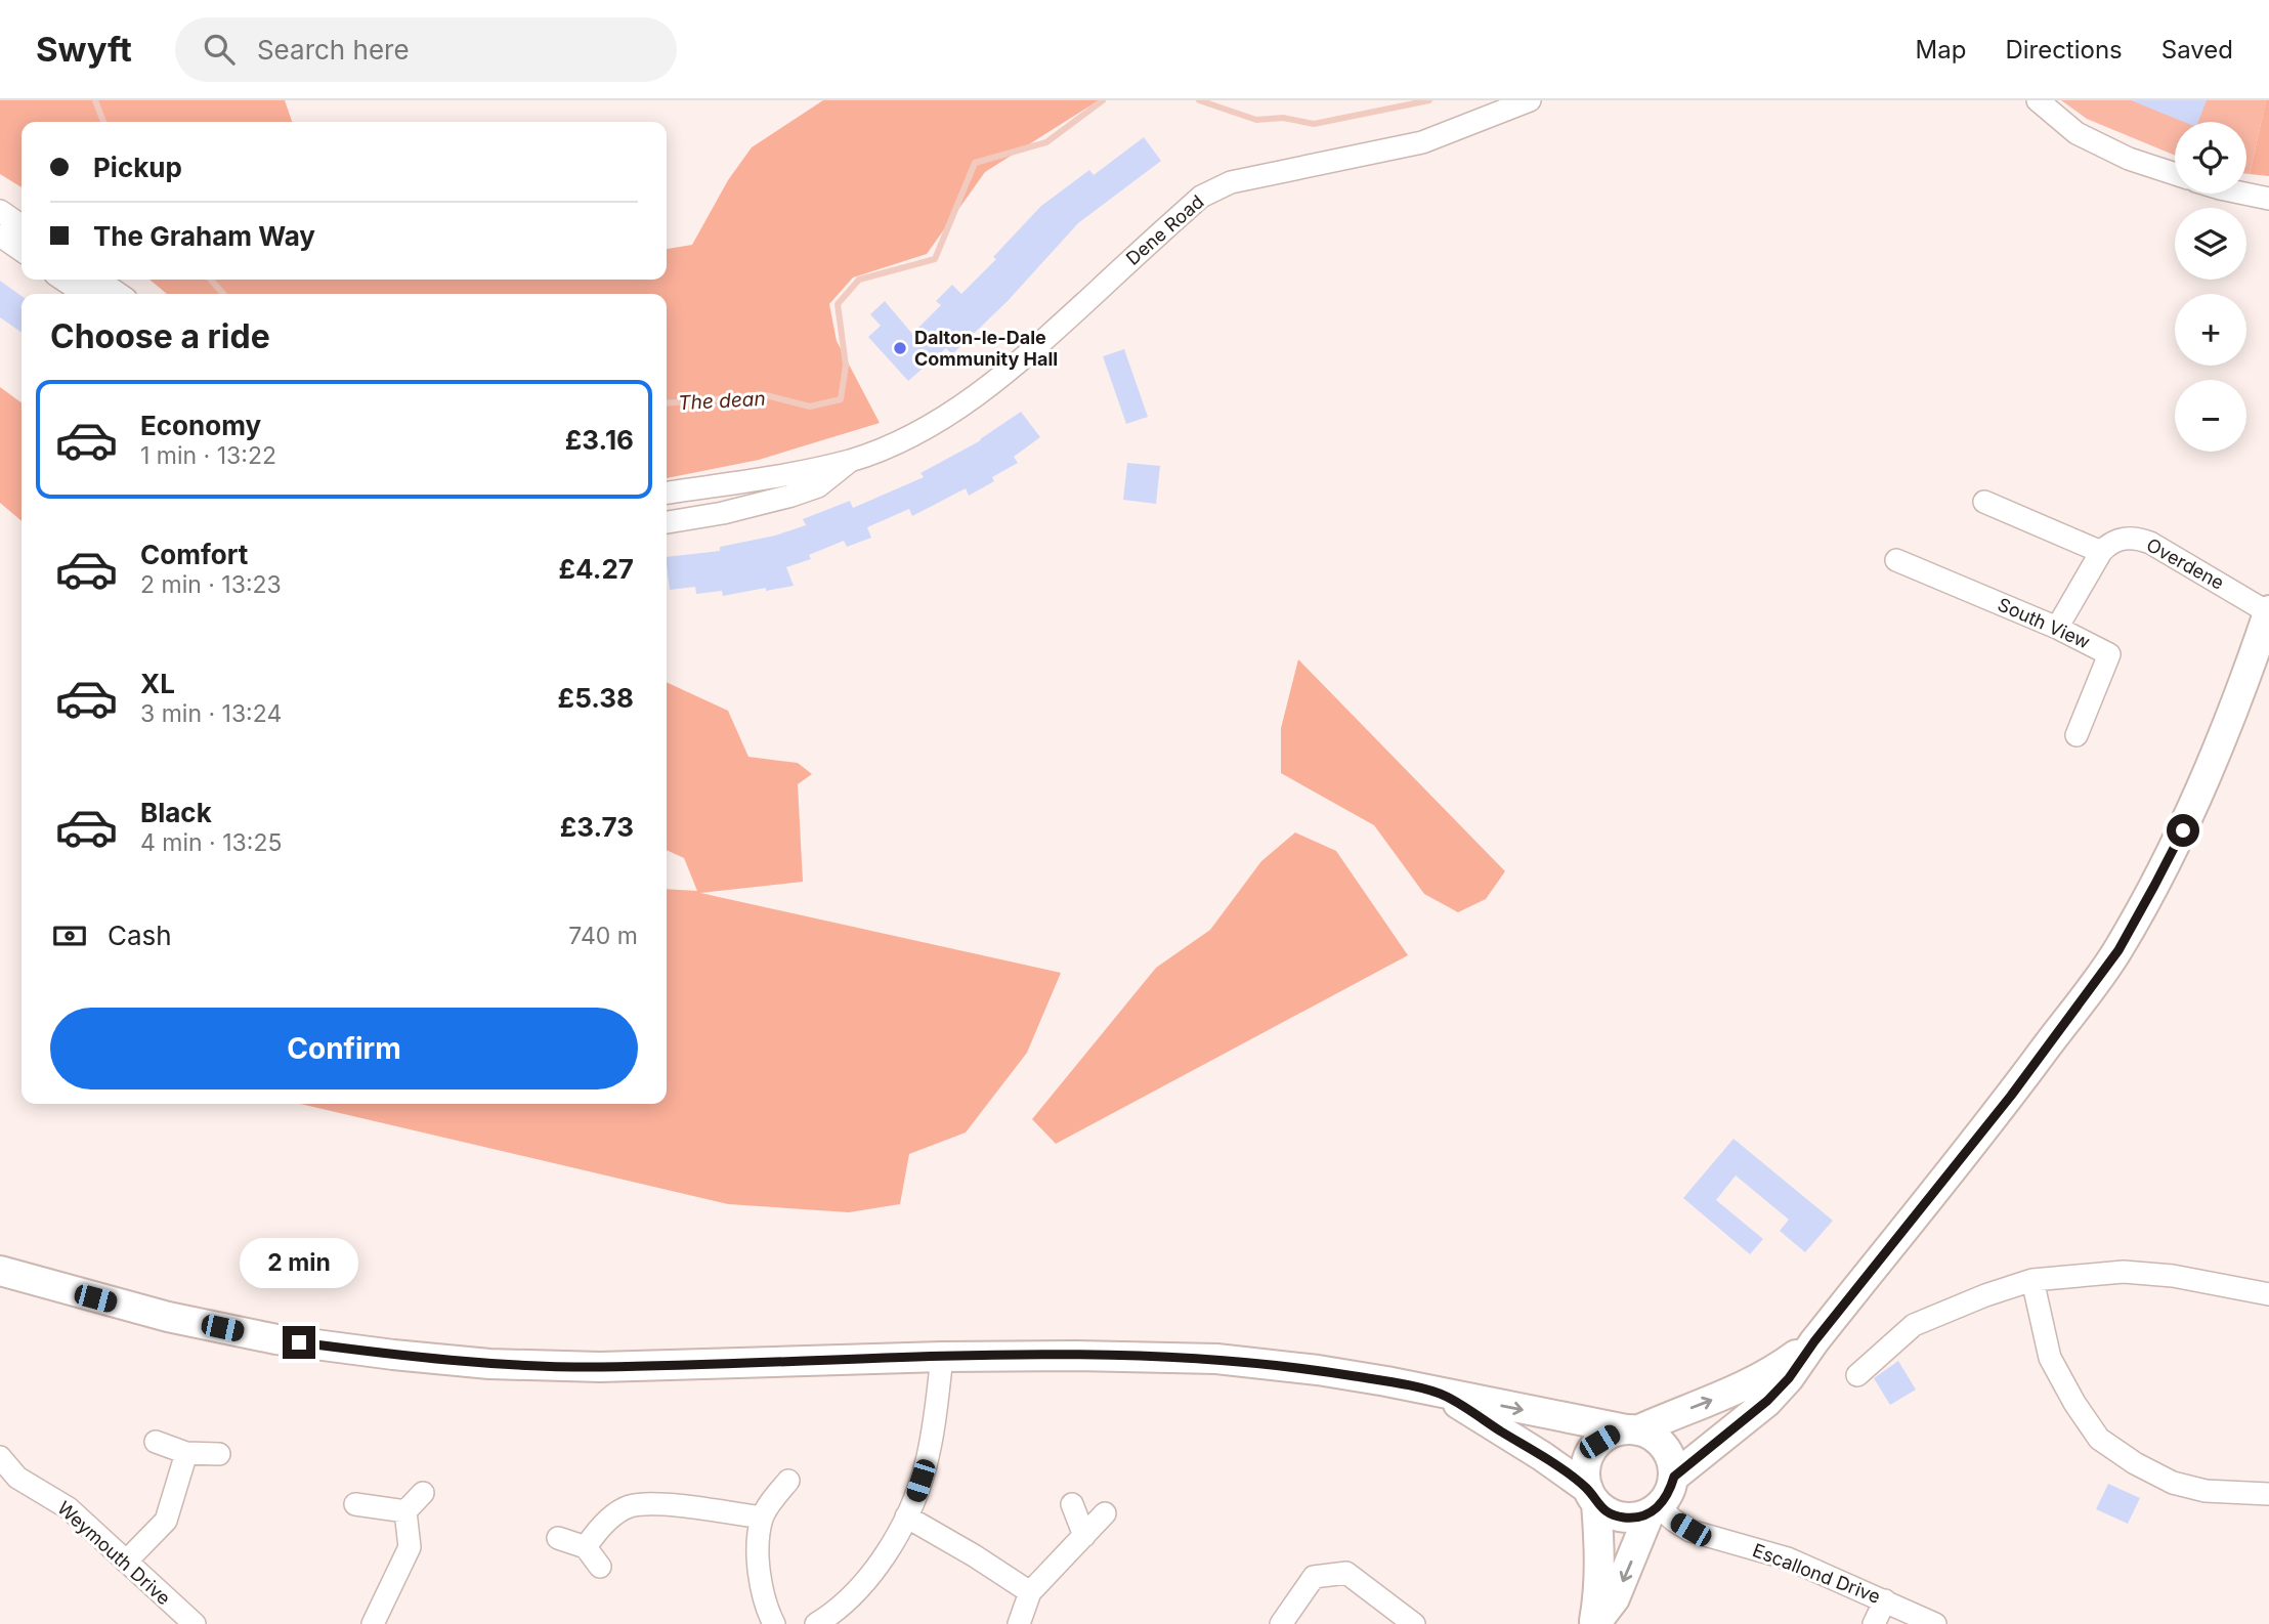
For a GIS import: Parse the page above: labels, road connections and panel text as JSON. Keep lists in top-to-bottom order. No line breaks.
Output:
{"streets":{"street":["Dene Road","Overdene","South View","Weymouth Drive","Escallond Drive"]},"water":["The dean"],"places":["Dalton-le-Dale Community Hall"],"page":{"header":"Swyft","search":"Search here","nav":["Map","Directions","Saved"],"map_buttons":["+","−"],"banner":["Pickup","The Graham Way"],"heading":"Choose a ride","list":[{"name":"Economy","note":"1 min · 13:22","value":"£3.16"},{"name":"Comfort","note":"2 min · 13:23","value":"£4.27"},{"name":"XL","note":"3 min · 13:24","value":"£5.38"},{"name":"Black","note":"4 min · 13:25","value":"£3.73"}],"pay":["Cash","740 m"],"buttons":"Confirm","bubble":"2 min"}}
